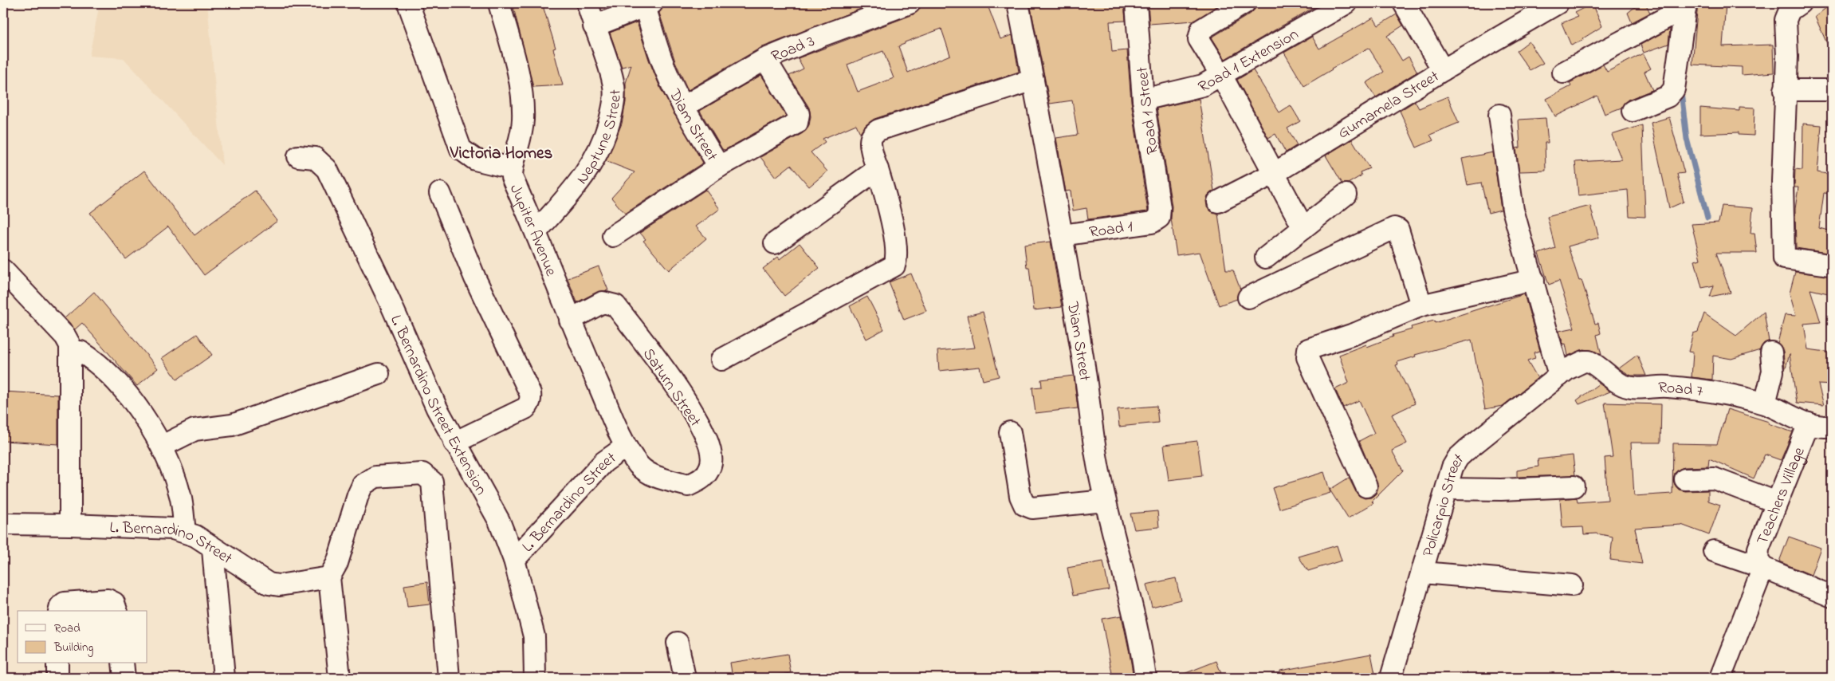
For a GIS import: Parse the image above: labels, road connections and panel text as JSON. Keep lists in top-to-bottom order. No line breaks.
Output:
{"streets":{"street":["Road 3","Road 1 Extension","Gumamela Street","Road 1 Street","Diam Street","Neptune Street","Road 1","Jupiter Avenue","Saturn Street","Road 7","L. Bernardino Street Extension","Teachers Village","L. Bernardino Street","Policarpio Street"]},"crossings":[["Road 3","Diam Street"],["Road 1 Extension","Road 1 Street"],["Road 1 Street","Road 1"],["Diam Street","Road 1"],["Neptune Street","Jupiter Avenue"],["Jupiter Avenue","Saturn Street"],["Jupiter Avenue","L. Bernardino Street"],["Saturn Street","L. Bernardino Street"],["Road 7","Teachers Village"],["Road 7","Policarpio Street"],["L. Bernardino Street Extension","L. Bernardino Street"]],"districts":["Victoria Homes"],"legend":["Road","Building"]}
